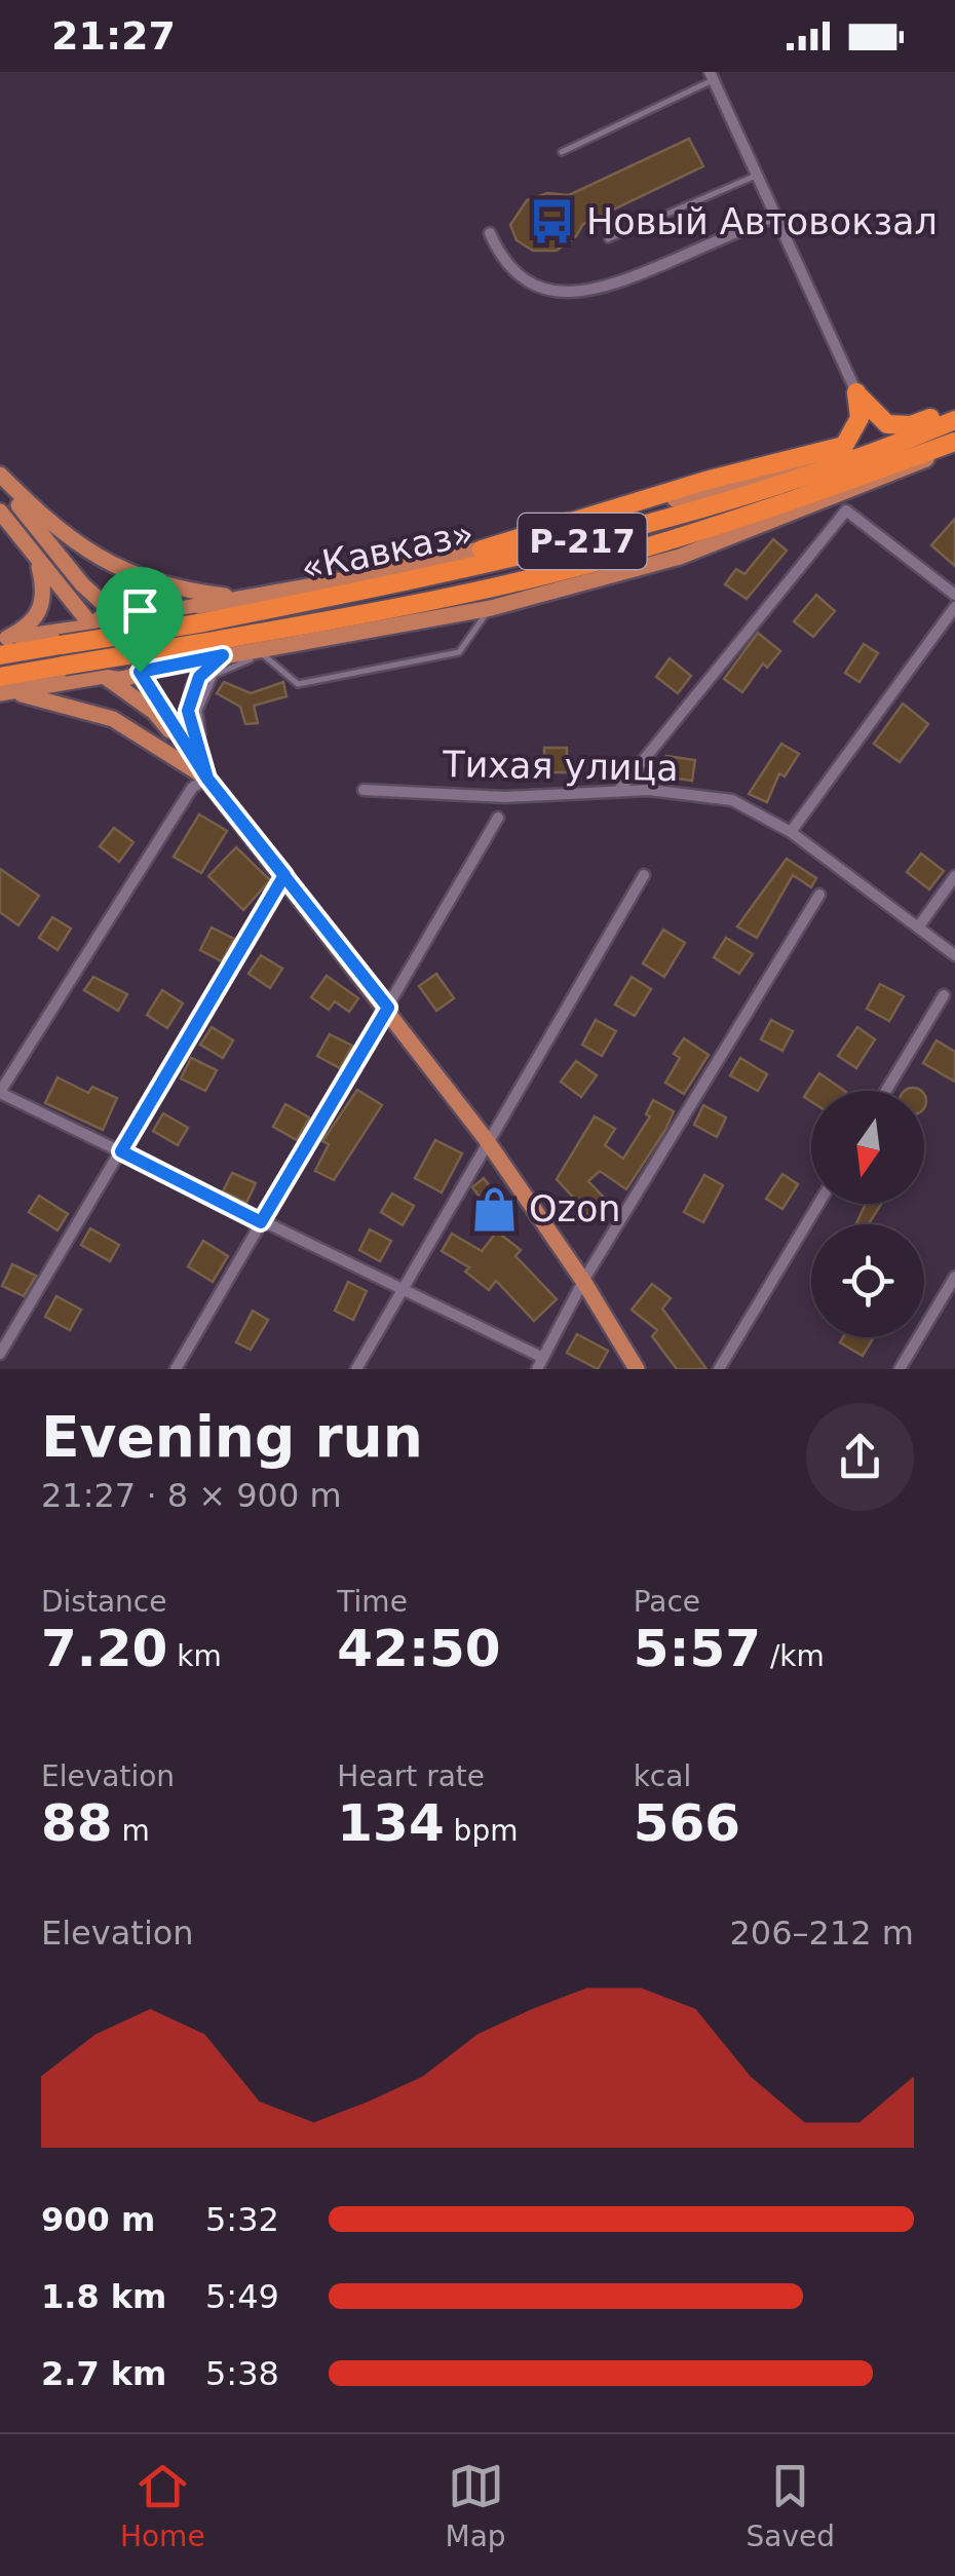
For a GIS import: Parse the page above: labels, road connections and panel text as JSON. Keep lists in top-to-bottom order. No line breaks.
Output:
{"streets":{"highway":["Р-217","«Кавказ»"],"street":["Тихая улица"]},"crossings":[["Р-217","«Кавказ»"]],"places":{"bus stop":["Новый Автовокзал"],"shop":["Ozon"]},"north":"bottom","page":{"status":"21:27","heading":["Evening run","21:27 · 8 × 900 m"],"stats":[["Distance","7.20 km"],["Time","42:50"],["Pace","5:57 /km"],["Elevation","88 m"],["Heart rate","134 bpm"],["kcal","566"]],"chart":["Elevation","206–212 m"],"list":[{"name":"900 m","note":"5:32"},{"name":"1.8 km","note":"5:49"},{"name":"2.7 km","note":"5:38"}],"tabs":["Home","Map","Saved"]}}
